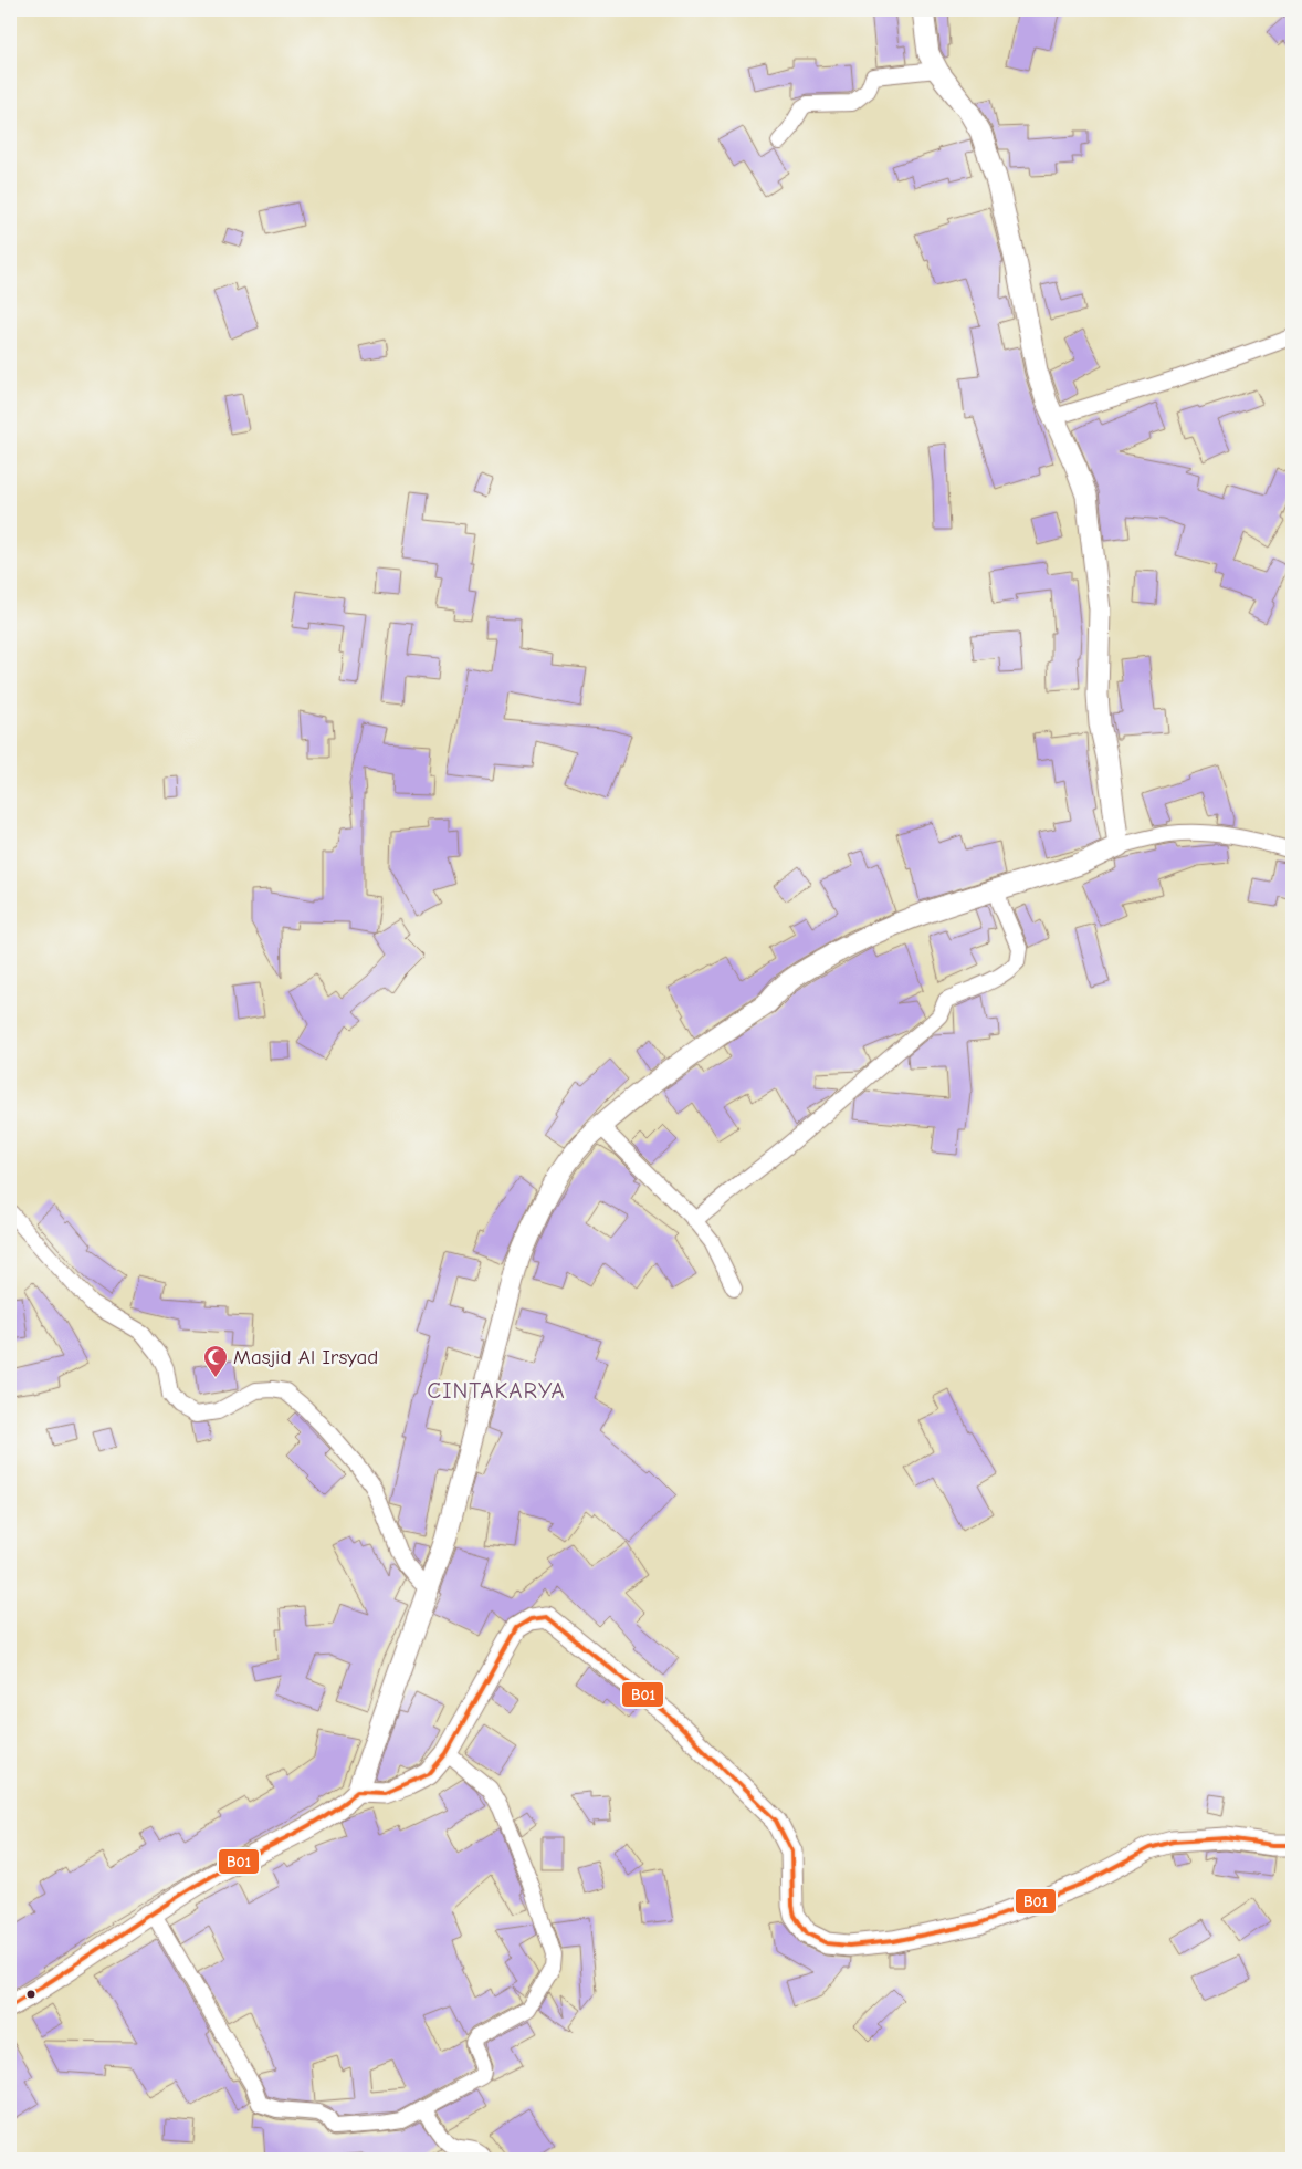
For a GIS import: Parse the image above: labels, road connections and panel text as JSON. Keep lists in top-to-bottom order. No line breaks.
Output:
{"districts":["CINTAKARYA"],"places":{"mosque":["Masjid Al Irsyad"]},"lines":["transit line B01"]}
